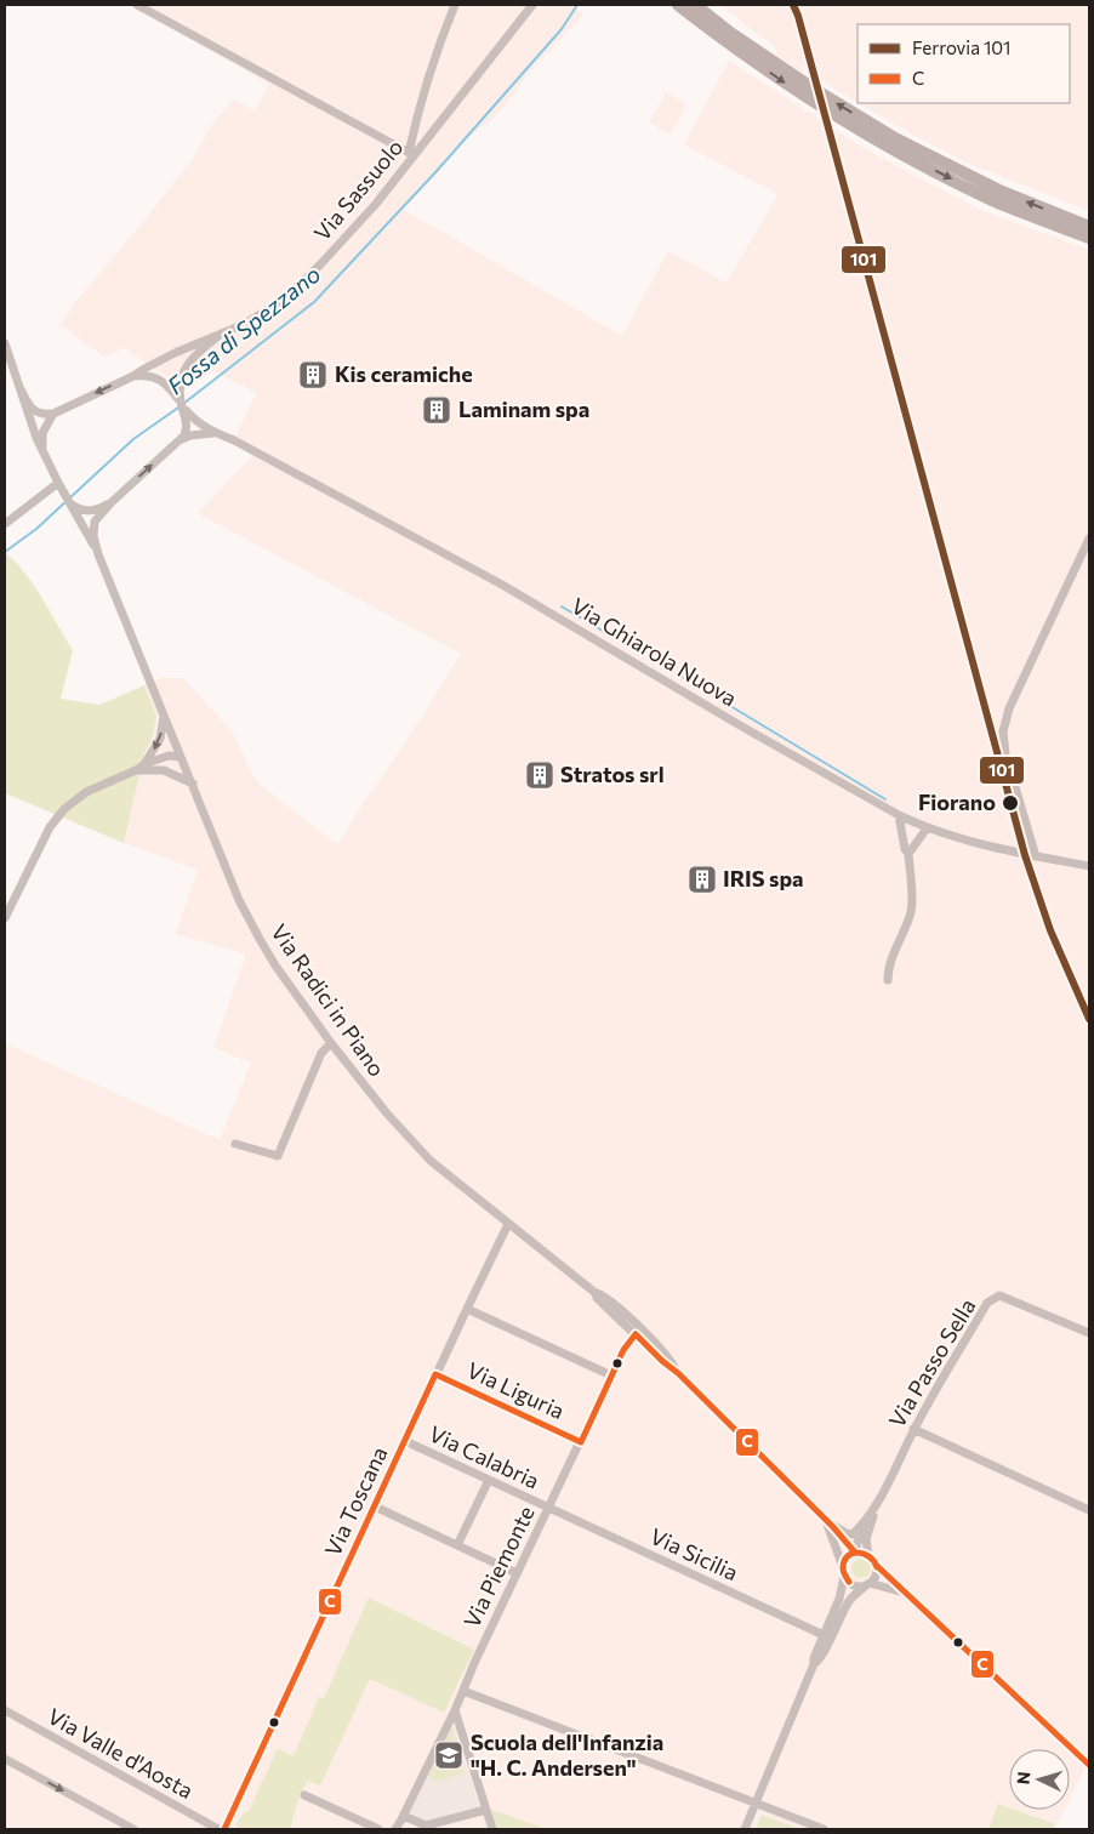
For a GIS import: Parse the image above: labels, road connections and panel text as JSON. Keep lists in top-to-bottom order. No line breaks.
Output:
{"streets":{"street":["Via Sassuolo","Via Ghiarola Nuova","Via Radici in Piano","Via Passo Sella","Via Liguria","Via Calabria","Via Toscana","Via Sicilia","Via Piemonte","Via Valle d'Aosta"]},"crossings":[["Via Sassuolo","Via Ghiarola Nuova"],["Via Radici in Piano","Via Toscana"],["Via Liguria","Via Toscana"],["Via Liguria","Via Piemonte"],["Via Calabria","Via Toscana"],["Via Calabria","Via Sicilia"],["Via Calabria","Via Piemonte"],["Via Sicilia","Via Piemonte"]],"water":["Fossa di Spezzano"],"places":{"building":["Kis ceramiche","Laminam spa","Stratos srl","IRIS spa"],"other":["Fiorano"],"school or university":["Scuola dell'Infanzia \"H. C. Andersen\""]},"lines":["rail line 101","transit line C"],"legend":["Ferrovia 101","C"],"north":"left"}
